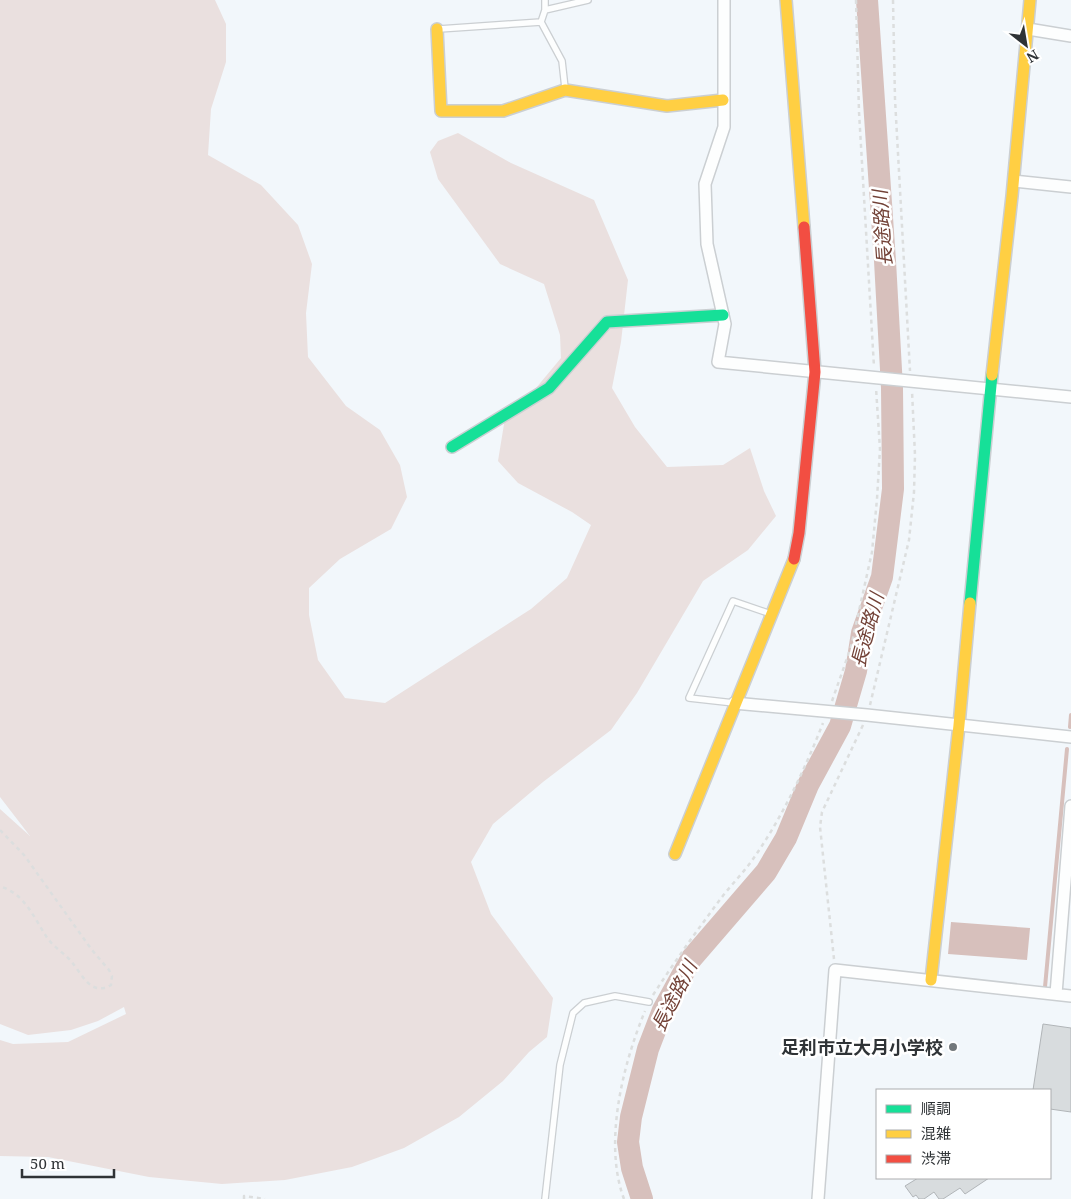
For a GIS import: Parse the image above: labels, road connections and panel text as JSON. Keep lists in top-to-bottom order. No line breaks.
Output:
{"water":["長途路川"],"places":["足利市立大月小学校"],"legend":["順調","混雑","渋滞"],"scale_bar":"50 m","north":"bottom right"}
